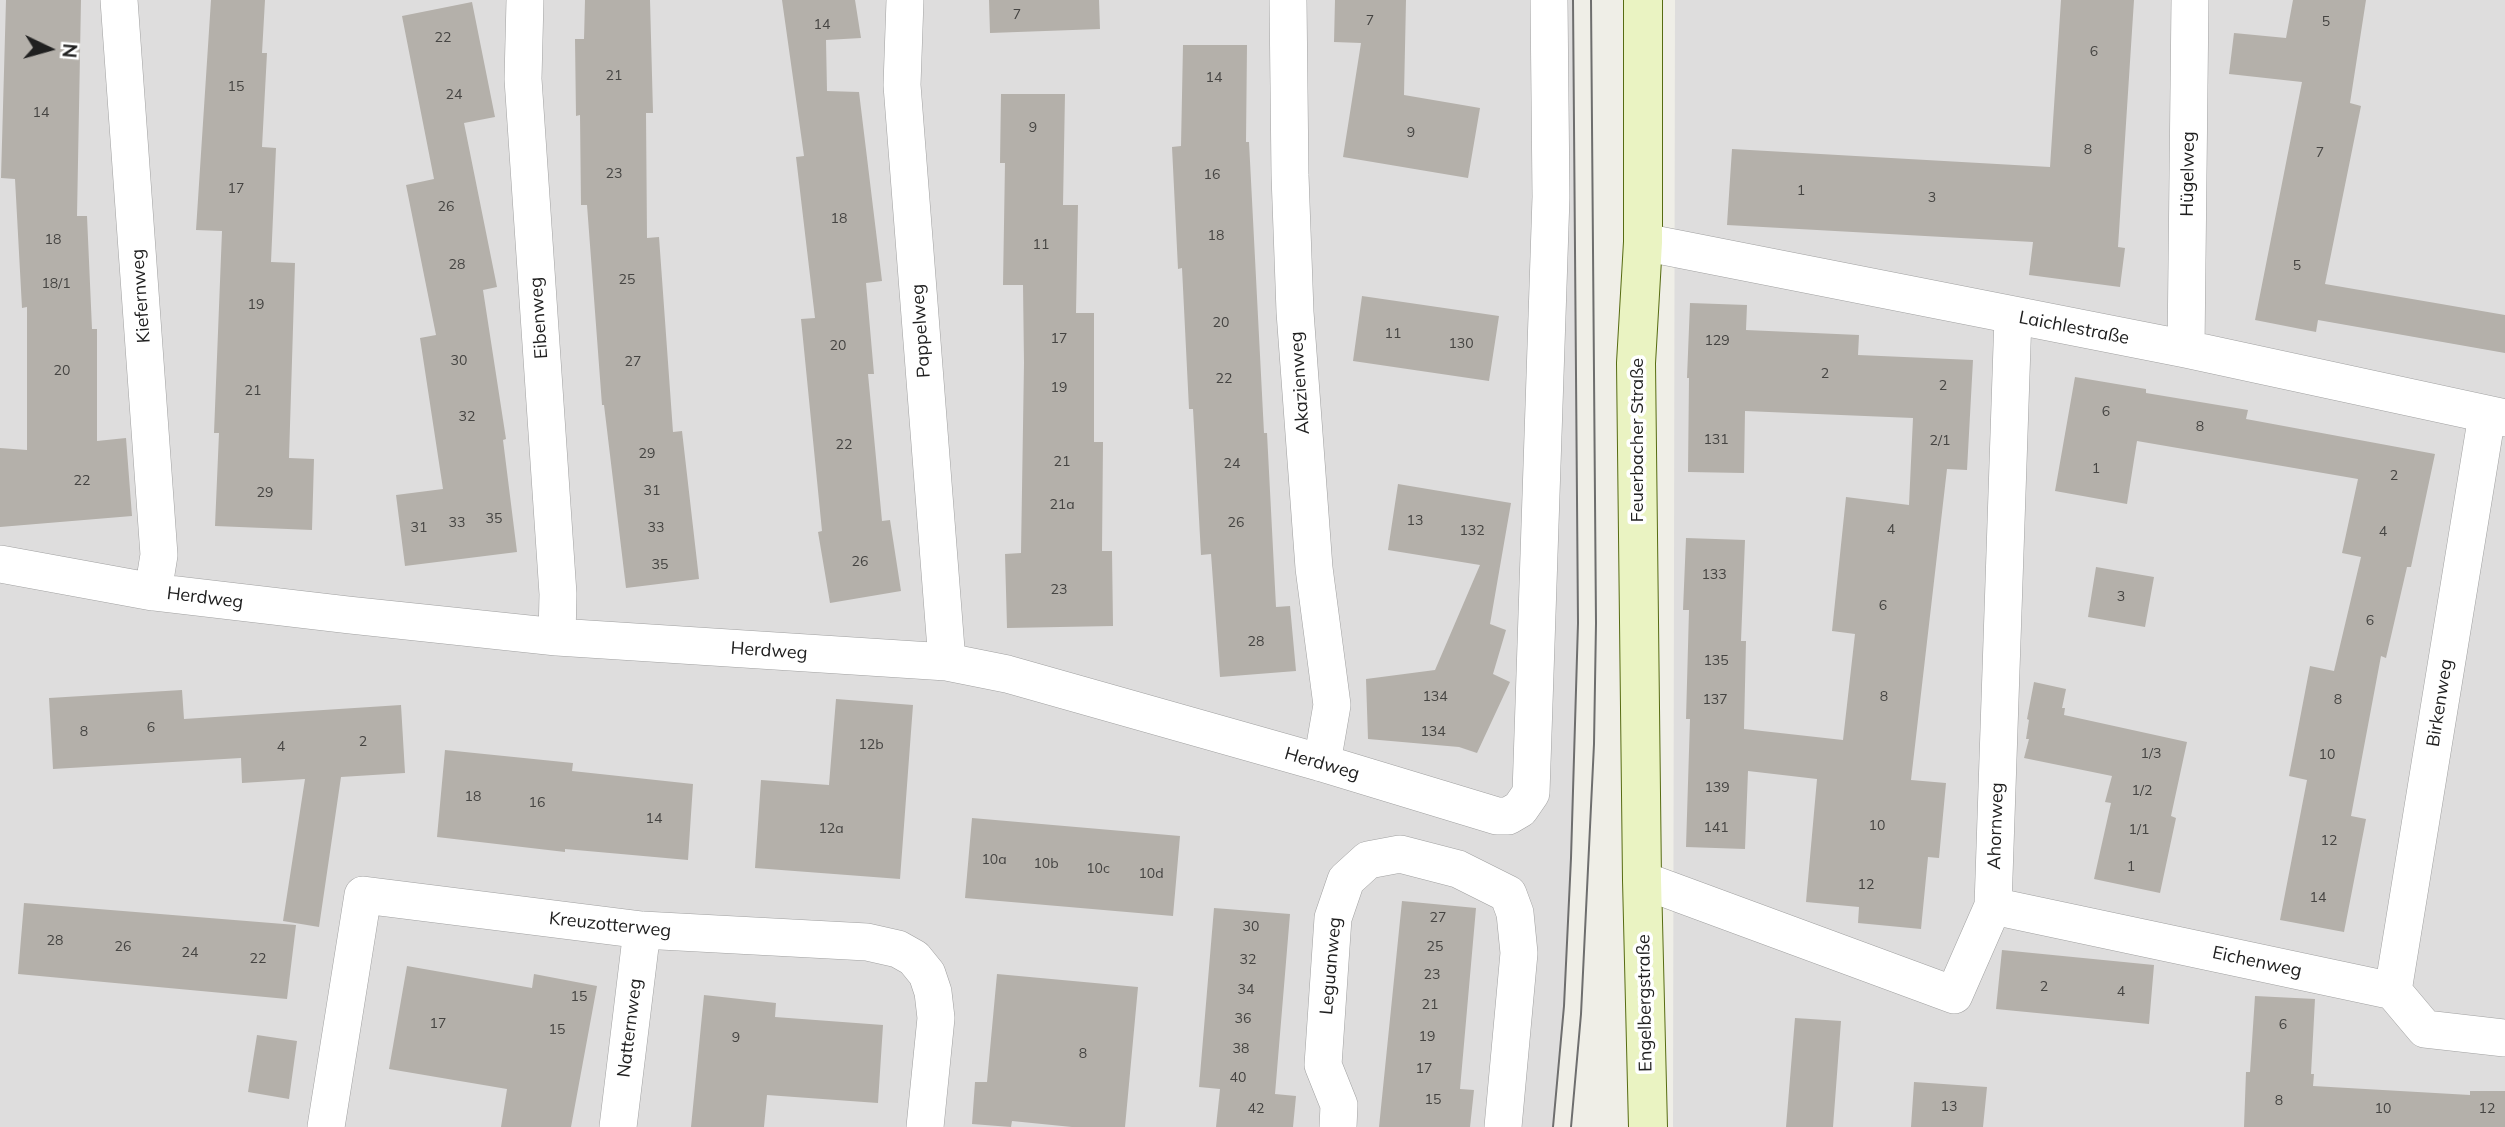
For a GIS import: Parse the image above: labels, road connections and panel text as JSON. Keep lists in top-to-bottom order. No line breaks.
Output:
{"streets":{"main road":["Feuerbacher Straße","Engelbergstraße"],"street":["Hügelweg","Kiefernweg","Eibenweg","Laichlestraße","Pappelweg","Akazienweg","Herdweg","Birkenweg","Ahornweg","Kreuzotterweg","Eichenweg","Leguanweg","Natternweg"]},"crossings":[["Hügelweg","Laichlestraße"],["Kiefernweg","Herdweg"],["Eibenweg","Herdweg"],["Laichlestraße","Feuerbacher Straße"],["Laichlestraße","Birkenweg"],["Laichlestraße","Ahornweg"],["Pappelweg","Herdweg"],["Akazienweg","Herdweg"],["Feuerbacher Straße","Ahornweg"],["Feuerbacher Straße","Engelbergstraße"],["Birkenweg","Eichenweg"],["Ahornweg","Eichenweg"],["Ahornweg","Engelbergstraße"],["Kreuzotterweg","Natternweg"]],"house_numbers":["7","7","5","14","22","6","21","14","15","24","14","9","9","8","7","23","16","17","1","3","26","18","18","18","11","28","5","25","18/1","19","20","11","17","129","130","20","30","27","20","2","22","2","19","21","6","32","8","131","2/1","22","29","21","24","1","2","22","31","29","21a","35","13","33","26","31","33","4","132","4","26","35","133","23","3","6","6","28","135","134","8","137","8","6","8","134","2","12b","4","1/3","10","139","1/2","18","16","14","10","141","12a","1/1","12","10a","10b","1","10c","10d","12","14","27","30","28","26","25","24","22","32","23","2","34","4","15","21","36","17","6","15","19","9","38","8","17","40","15","8","13","42","10","12"],"north":"right"}
